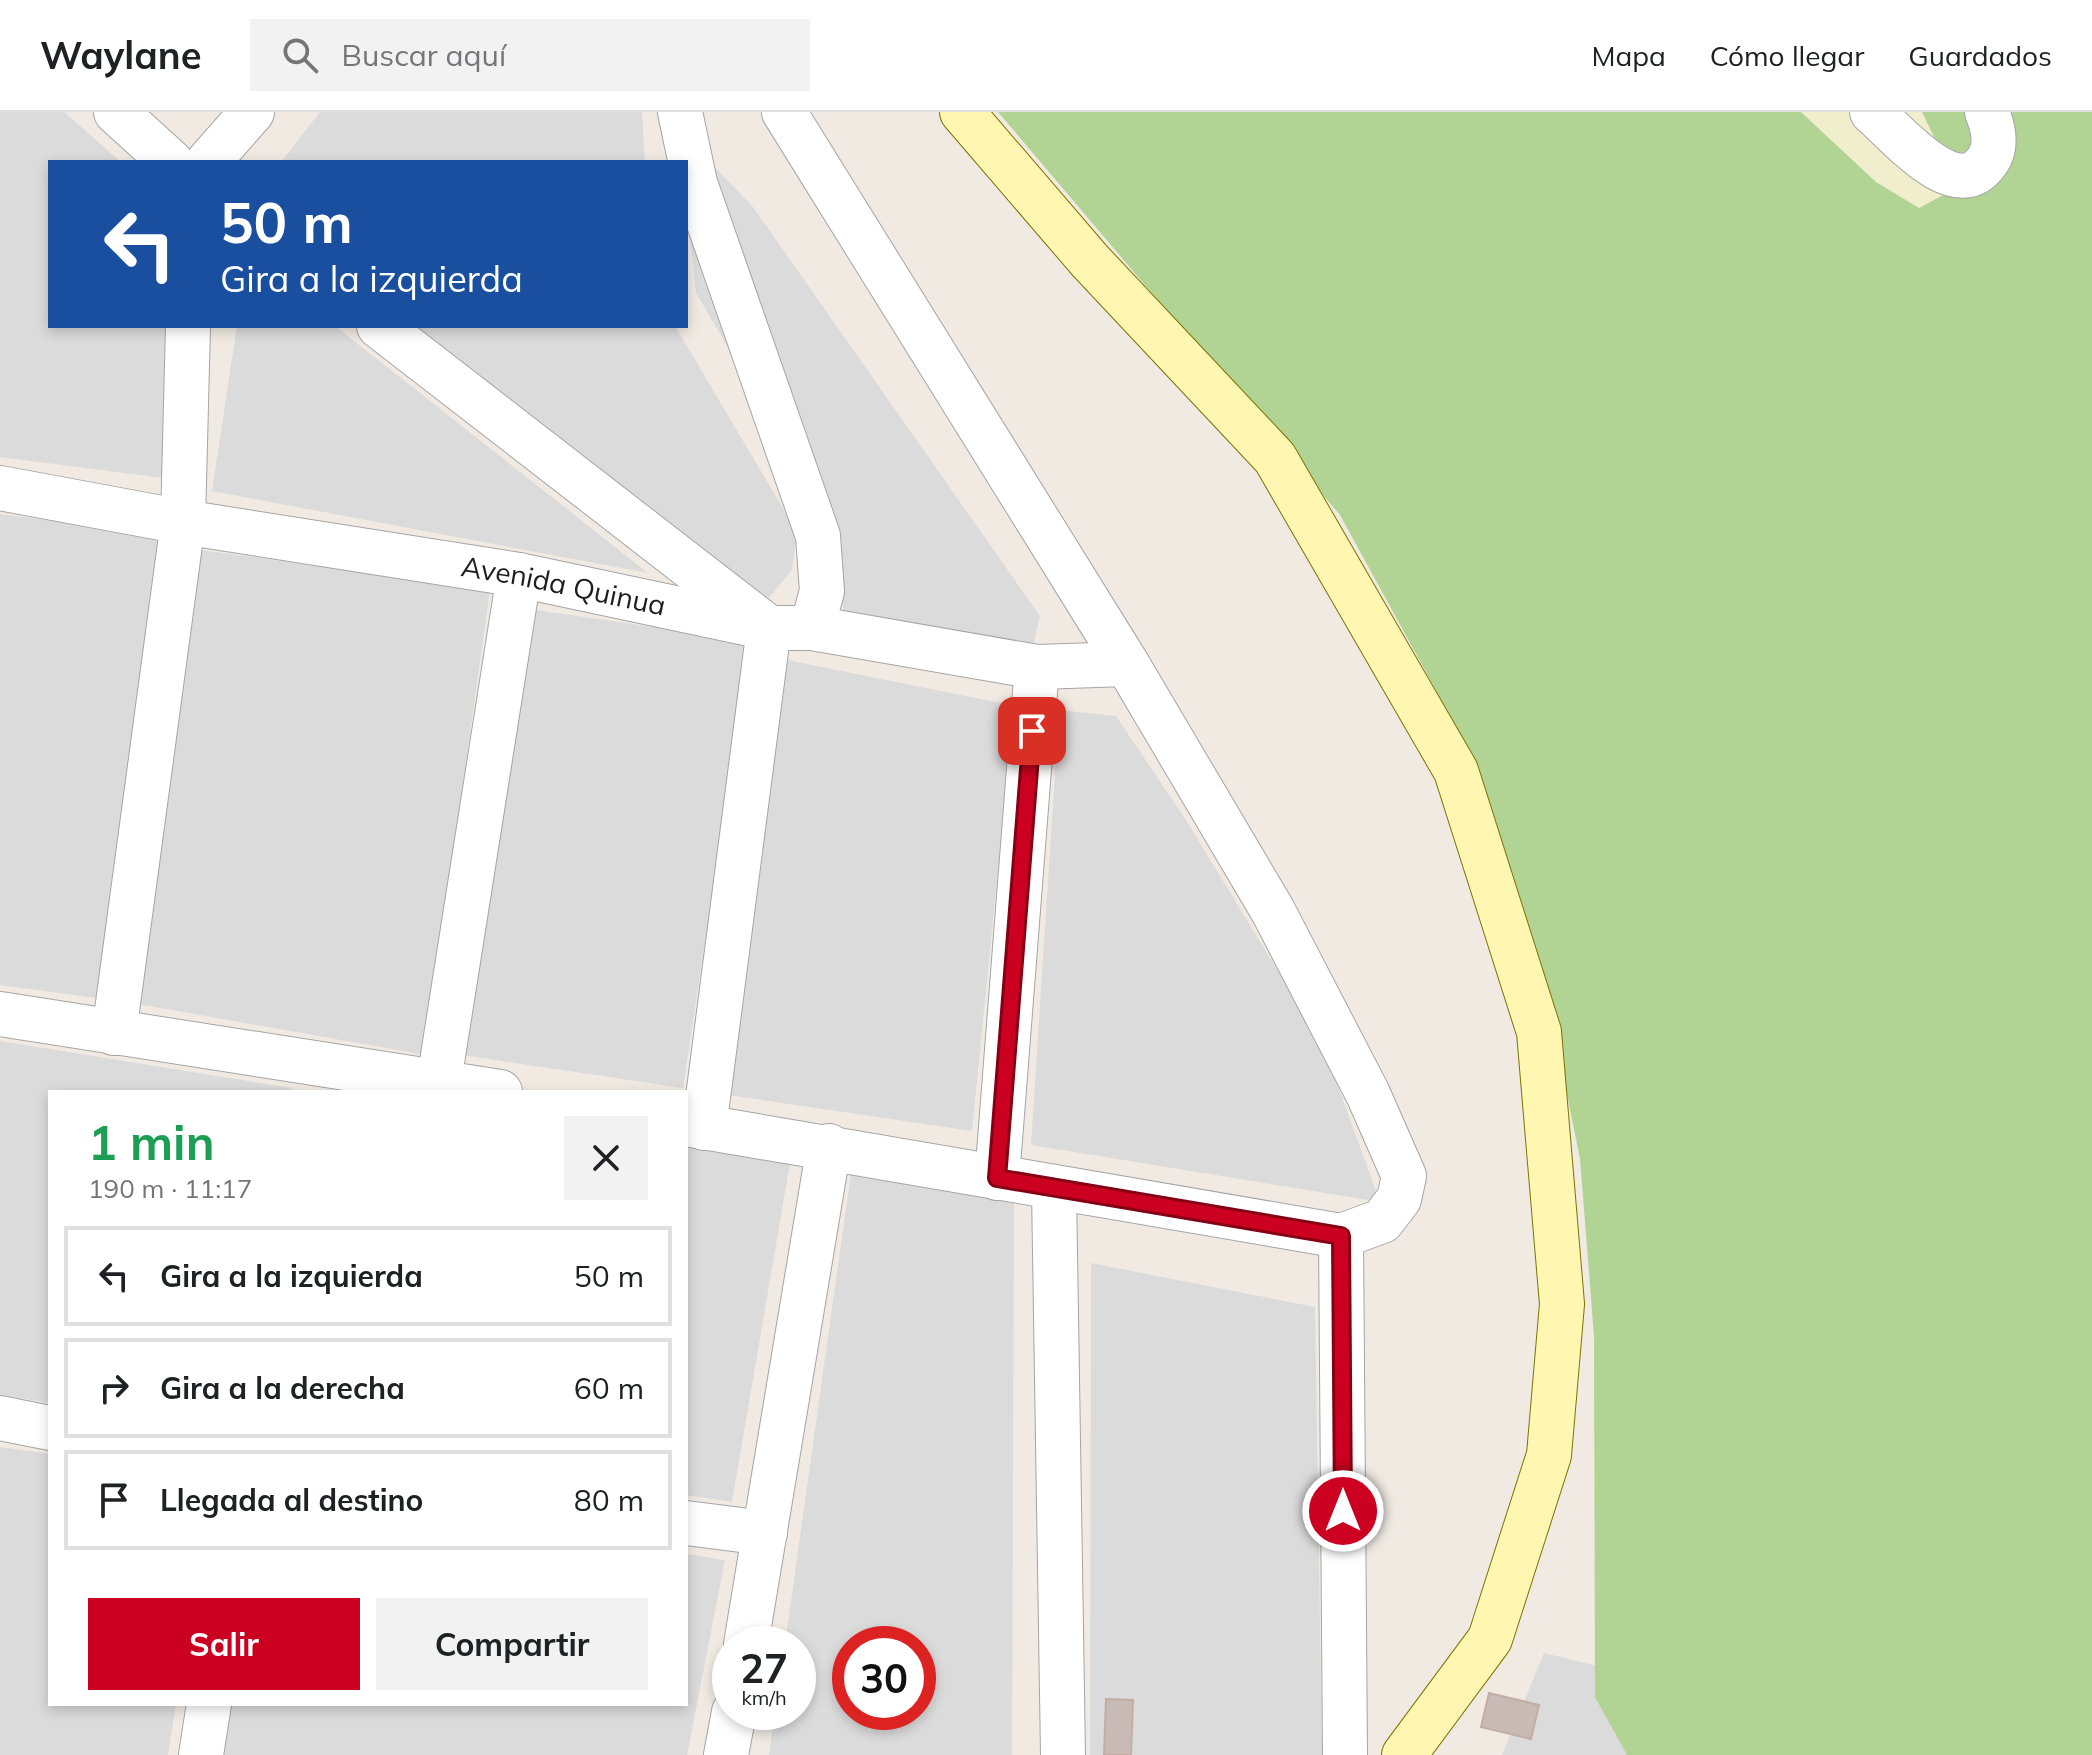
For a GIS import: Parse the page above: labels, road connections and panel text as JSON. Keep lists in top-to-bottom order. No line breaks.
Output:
{"streets":{"street":["Avenida Quinua"]},"page":{"header":"Waylane","search":"Buscar aquí","nav":["Mapa","Cómo llegar","Guardados"],"turn":["50 m","Gira a la izquierda"],"heading":["1 min","190 m · 11:17"],"list":[{"name":"Gira a la izquierda","value":"50 m"},{"name":"Gira a la derecha","value":"60 m"},{"name":"Llegada al destino","value":"80 m"}],"buttons":["Salir","Compartir"],"speed":"27 km/h","limit":"30"}}
